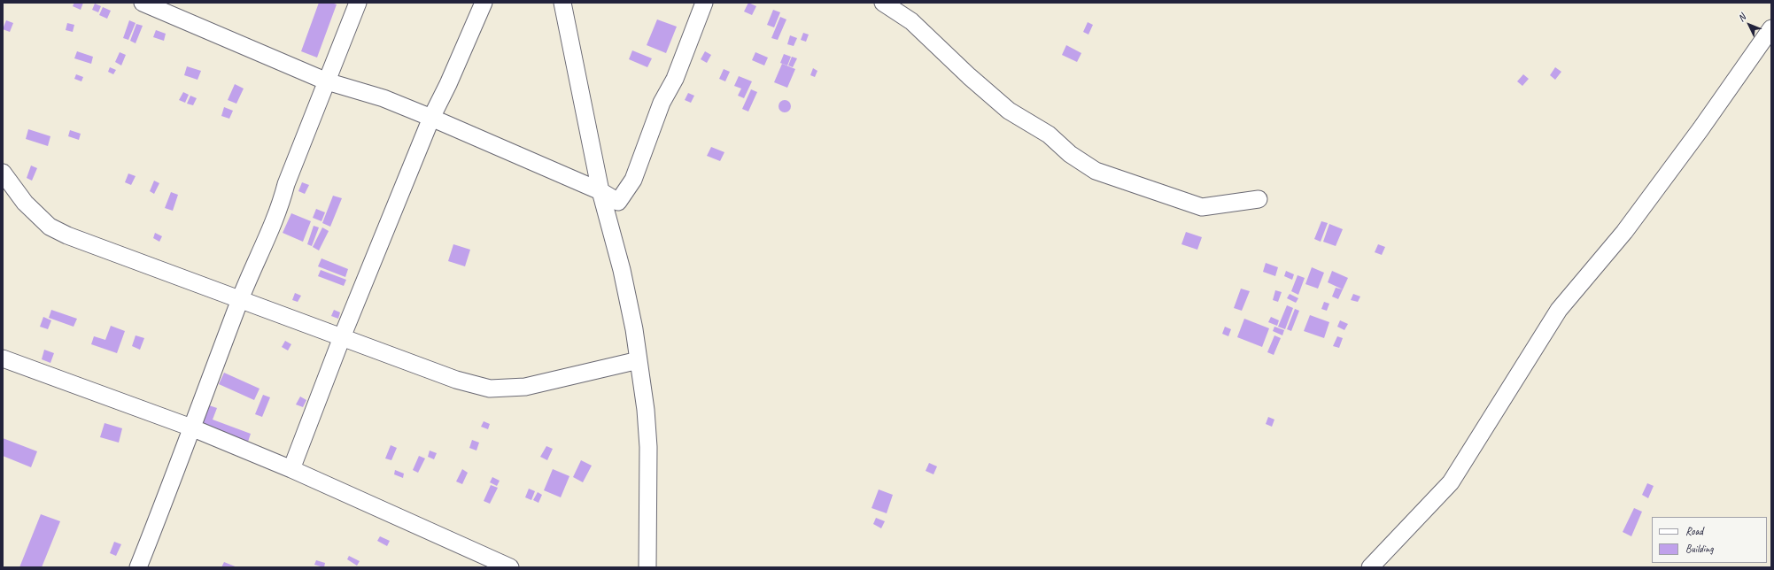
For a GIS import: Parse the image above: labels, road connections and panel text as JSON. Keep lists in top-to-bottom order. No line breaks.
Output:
{"legend":["Road","Building"],"north":"top left"}
